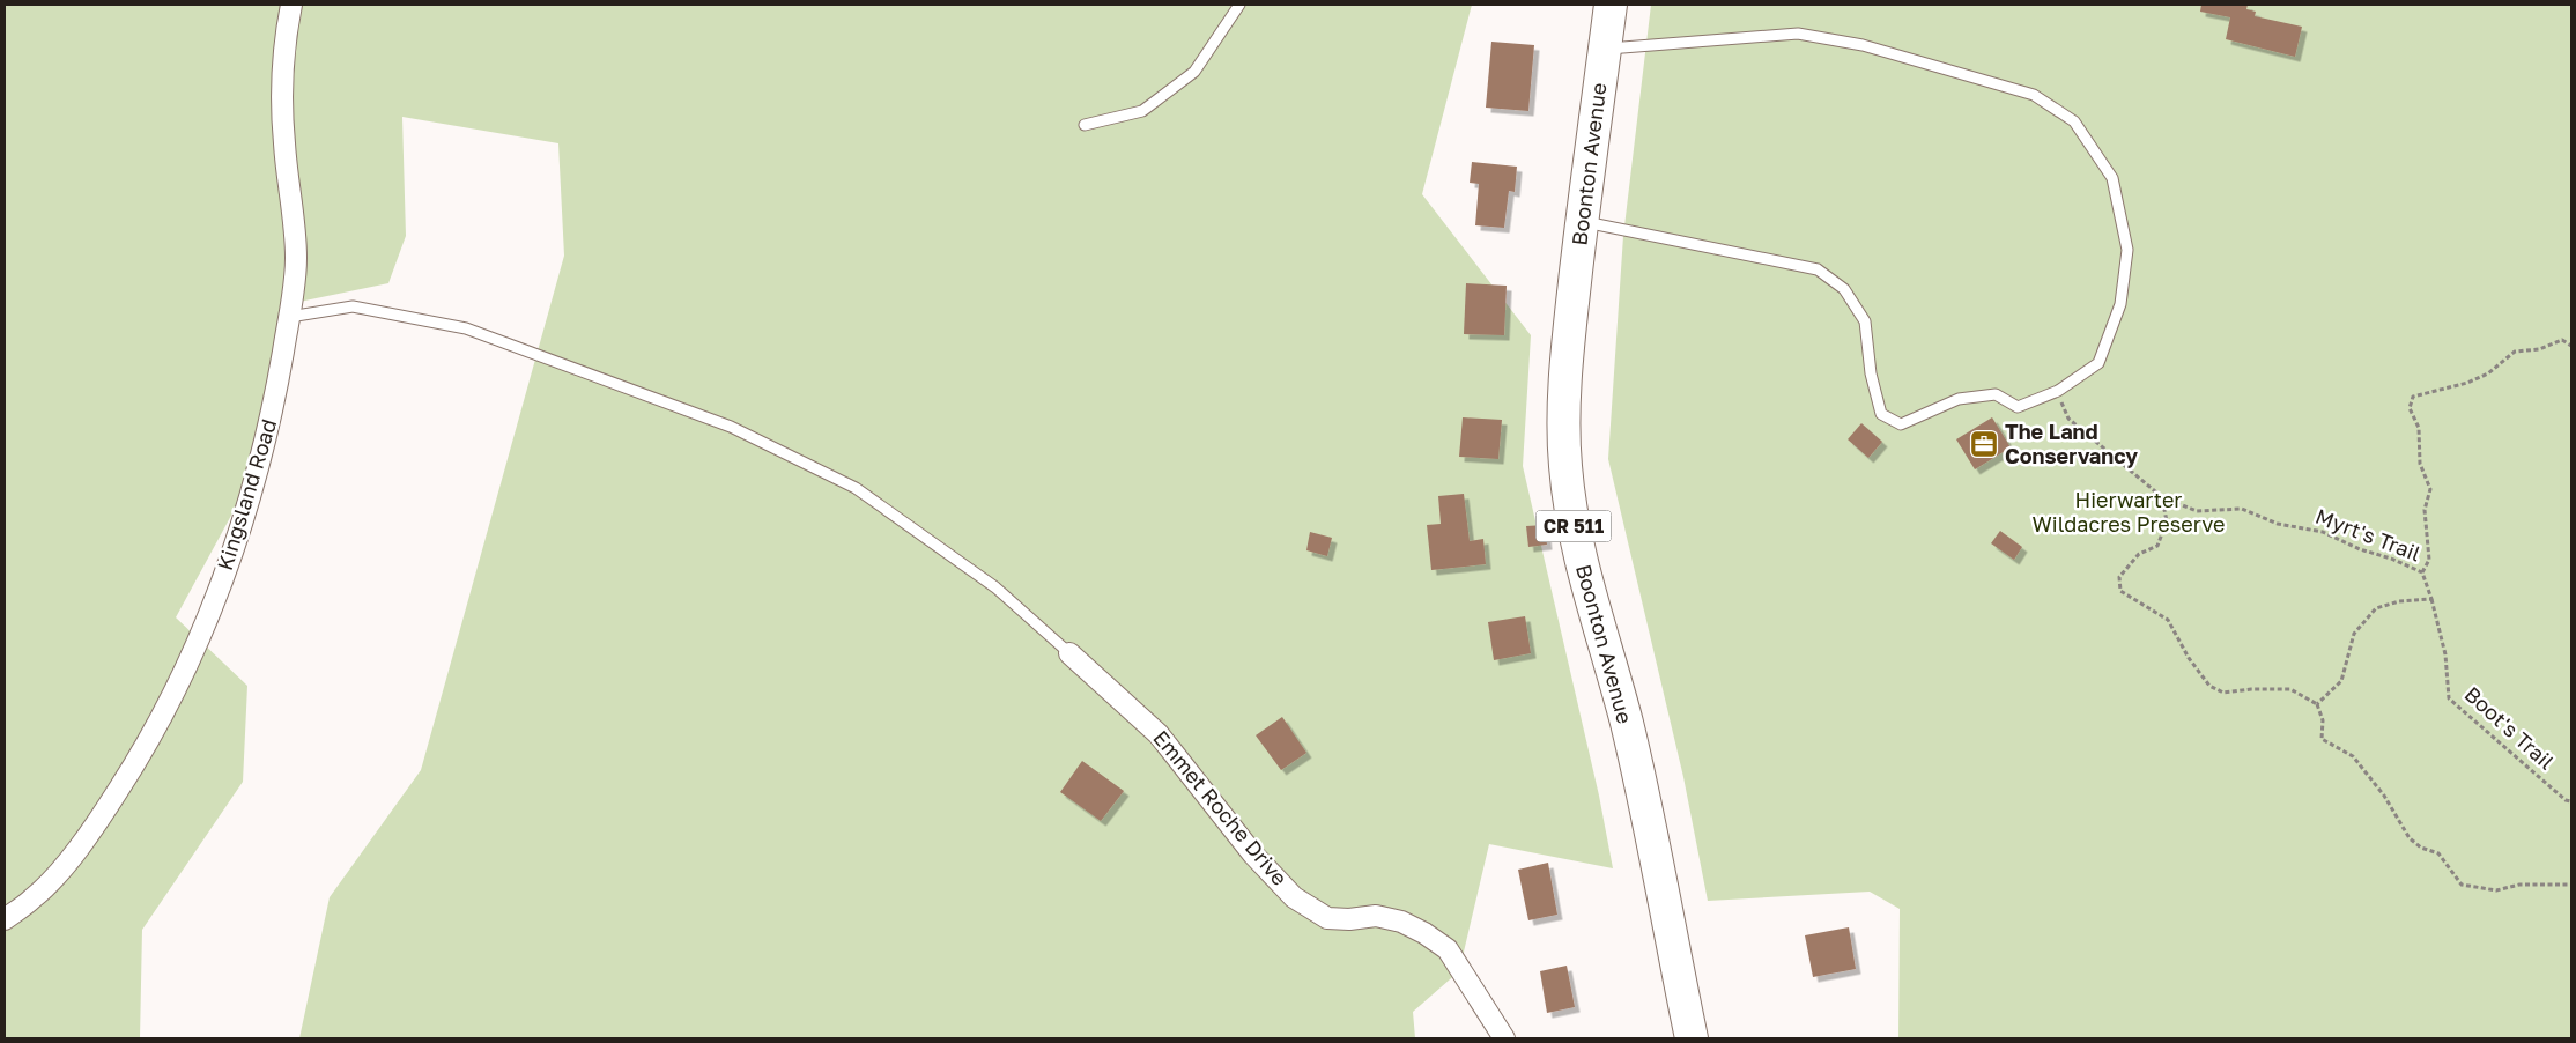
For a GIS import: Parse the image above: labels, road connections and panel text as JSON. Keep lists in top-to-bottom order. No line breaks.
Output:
{"streets":{"main road":["Boonton Avenue","CR 511"],"street":["Kingsland Road","Emmet Roche Drive"],"path":["Myrt's Trail","Boot's Trail"]},"crossings":[["Myrt's Trail","Boot's Trail"]],"parks":["Hierwarter Wildacres Preserve"],"places":{"office":["The Land Conservancy"]}}
